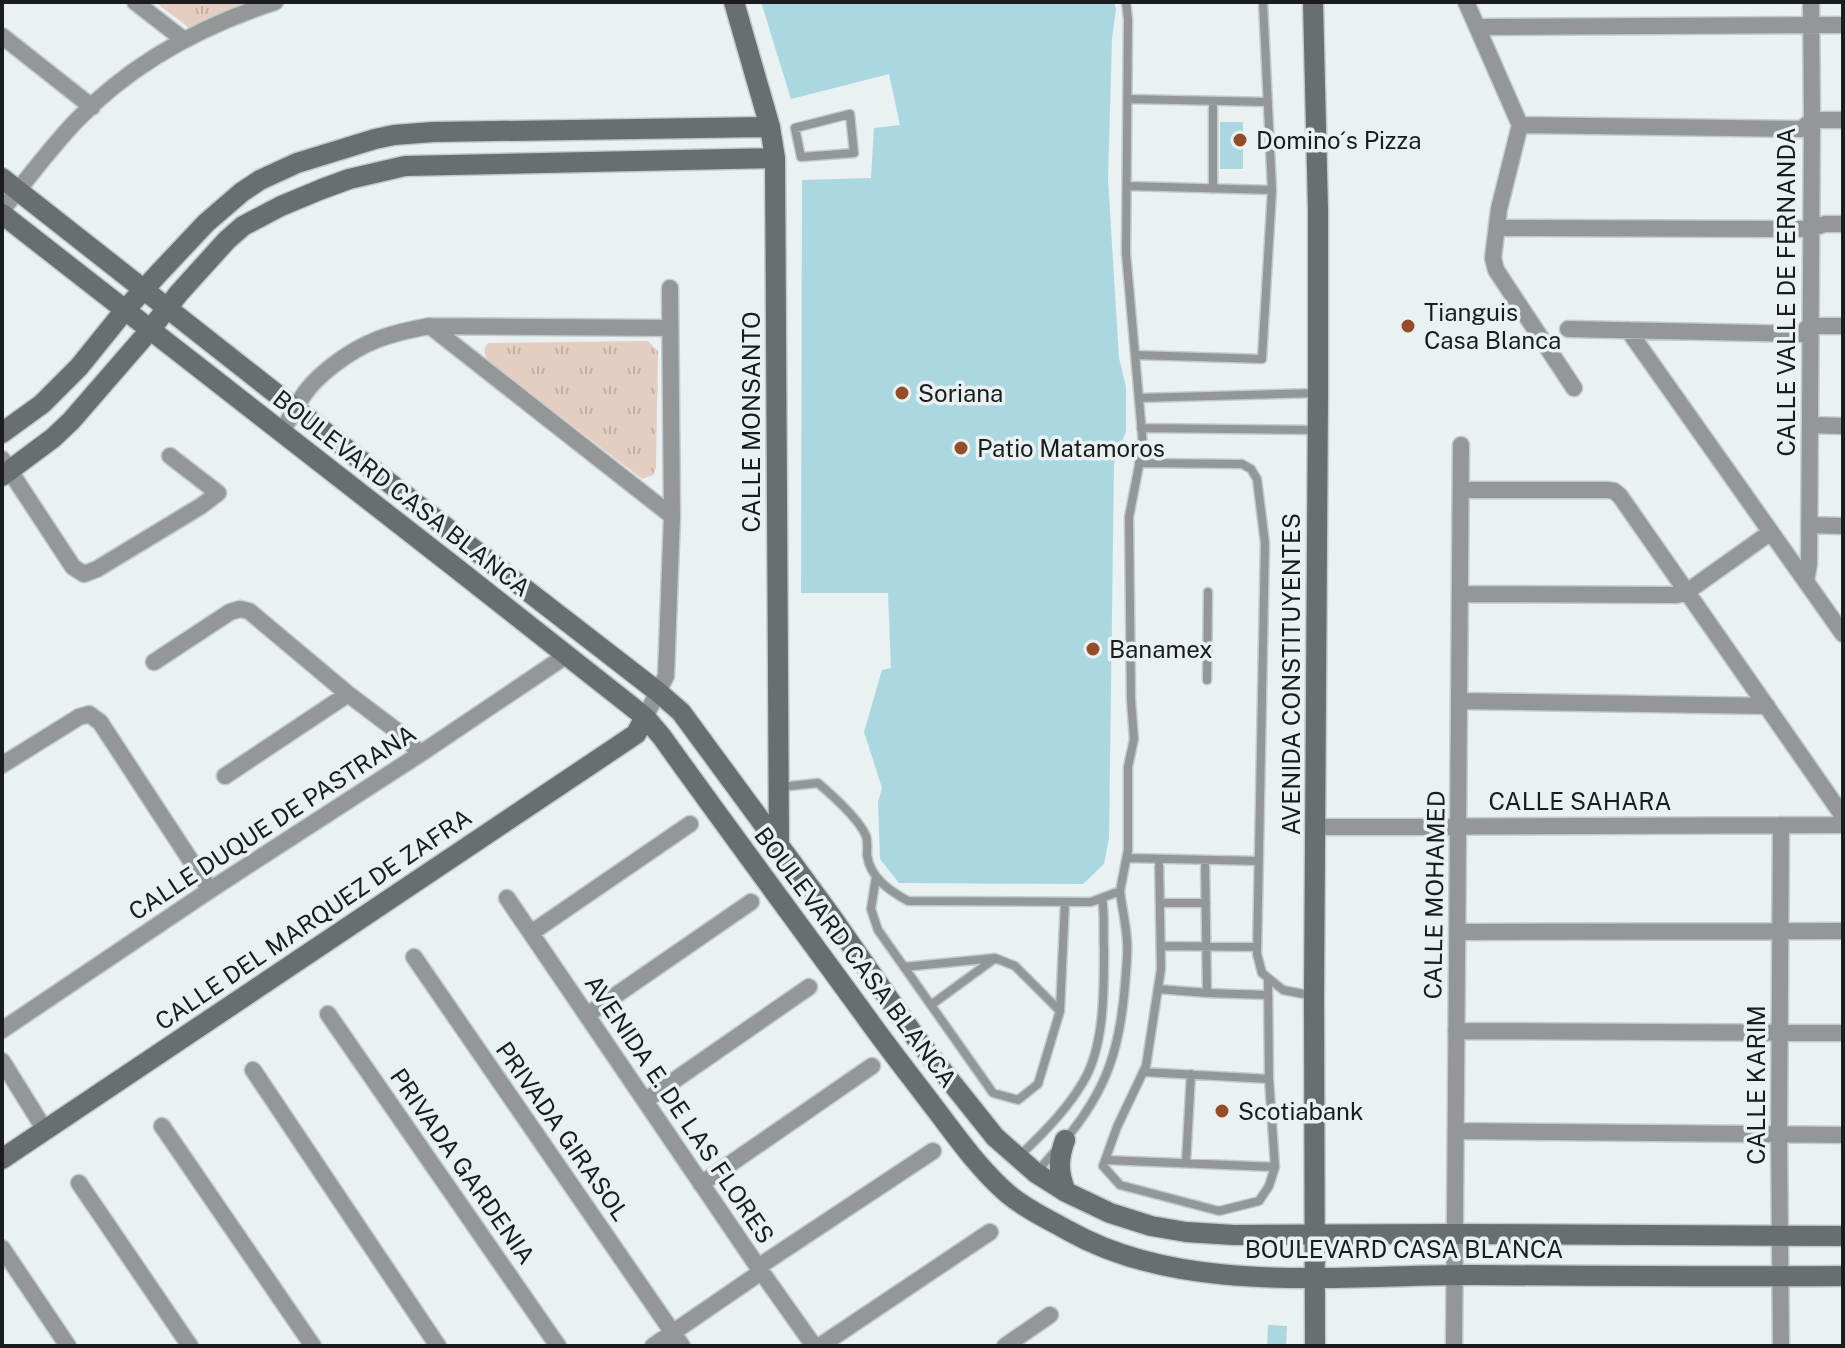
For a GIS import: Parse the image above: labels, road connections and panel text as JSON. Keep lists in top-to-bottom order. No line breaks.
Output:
{"streets":{"street":["CALLE VALLE DE FERNANDA","CALLE MONSANTO","BOULEVARD CASA BLANCA","AVENIDA CONSTITUYENTES","CALLE SAHARA","CALLE DUQUE DE PASTRANA","CALLE MOHAMED","CALLE DEL MARQUEZ DE ZAFRA","CALLE KARIM","AVENIDA E. DE LAS FLORES","PRIVADA GIRASOL","PRIVADA GARDENIA"]},"crossings":[["CALLE MONSANTO","BOULEVARD CASA BLANCA"],["BOULEVARD CASA BLANCA","AVENIDA CONSTITUYENTES"],["BOULEVARD CASA BLANCA","CALLE DUQUE DE PASTRANA"],["BOULEVARD CASA BLANCA","CALLE MOHAMED"],["BOULEVARD CASA BLANCA","CALLE DEL MARQUEZ DE ZAFRA"],["BOULEVARD CASA BLANCA","CALLE KARIM"],["AVENIDA CONSTITUYENTES","CALLE SAHARA"],["CALLE SAHARA","CALLE MOHAMED"],["CALLE SAHARA","CALLE KARIM"]],"places":["Domino´s Pizza","Tianguis Casa Blanca","Soriana","Patio Matamoros","Banamex","Scotiabank"]}
